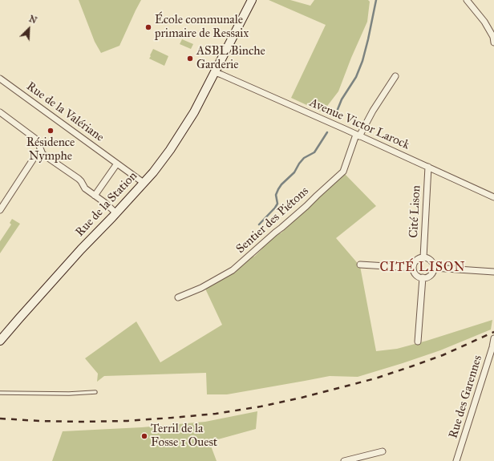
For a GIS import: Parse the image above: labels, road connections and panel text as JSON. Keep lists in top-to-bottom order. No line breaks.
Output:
{"streets":{"street":["Rue de la Valériane","Avenue Victor Larock","Rue de la Station","Cité Lison","Sentier des Piétons","Rue des Garennes"]},"crossings":[["Rue de la Valériane","Rue de la Station"],["Avenue Victor Larock","Rue de la Station"],["Avenue Victor Larock","Cité Lison"],["Avenue Victor Larock","Sentier des Piétons"]],"districts":["CITÉ LISON"],"places":["École communale primaire de Ressaix","ASBL Binche Garderie","Résidence Nymphe","Terril de la Fosse 1 Ouest"],"north":"top right"}
